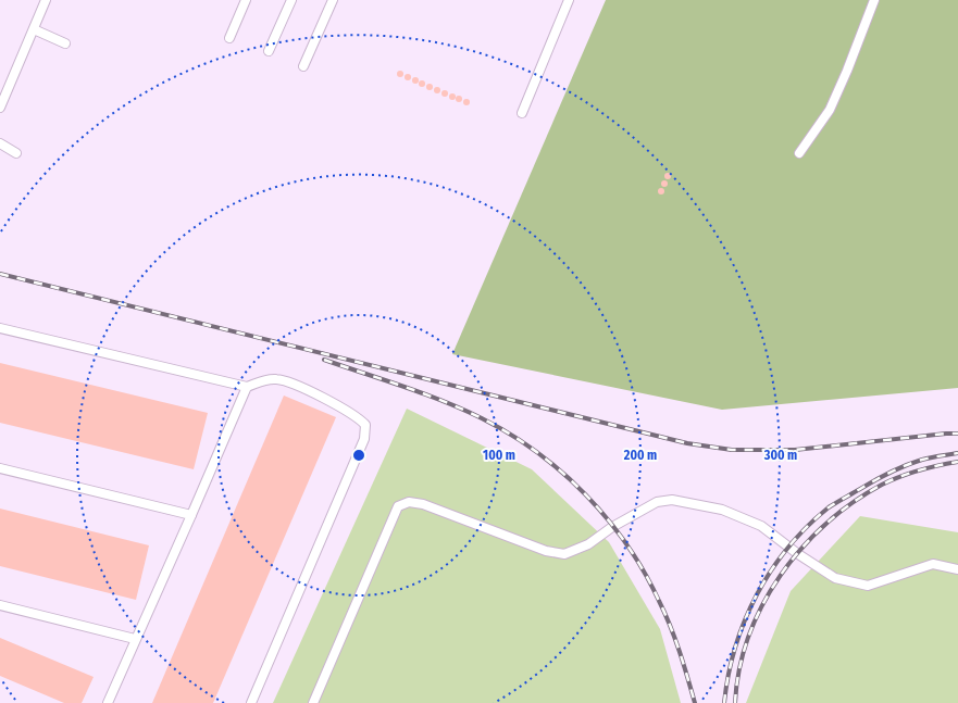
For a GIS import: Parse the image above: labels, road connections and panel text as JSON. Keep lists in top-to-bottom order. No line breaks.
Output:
{"rings":["100 m","200 m","300 m"]}
